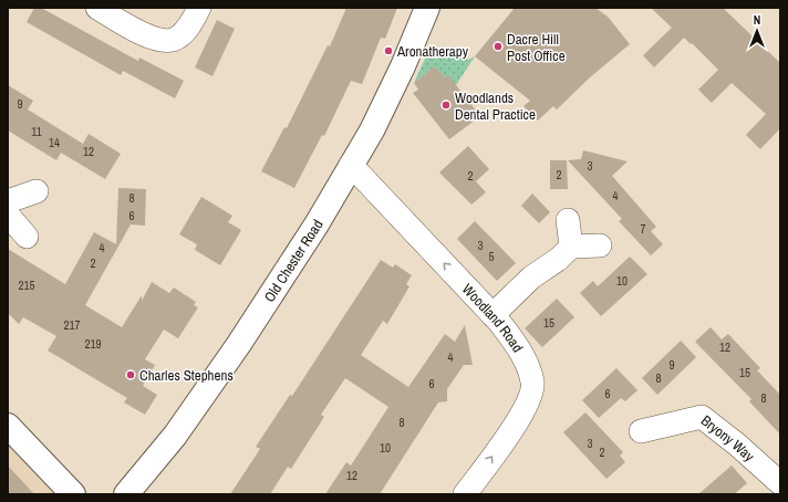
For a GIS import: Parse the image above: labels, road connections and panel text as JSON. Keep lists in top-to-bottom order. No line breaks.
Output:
{"streets":{"main road":["Old Chester Road"],"street":["Woodland Road","Bryony Way"]},"crossings":[["Old Chester Road","Woodland Road"]],"one_way":["Woodland Road"],"places":["Dacre Hill Post Office","Aronatherapy","Woodlands Dental Practice","Charles Stephens"],"house_numbers":["9","11","14","12","3","2","2","4","8","6","7","3","4","5","2","10","215","15","217","219","12","4","9","15","8","6","6","8","8","3","10","2","12"],"north":"top"}
